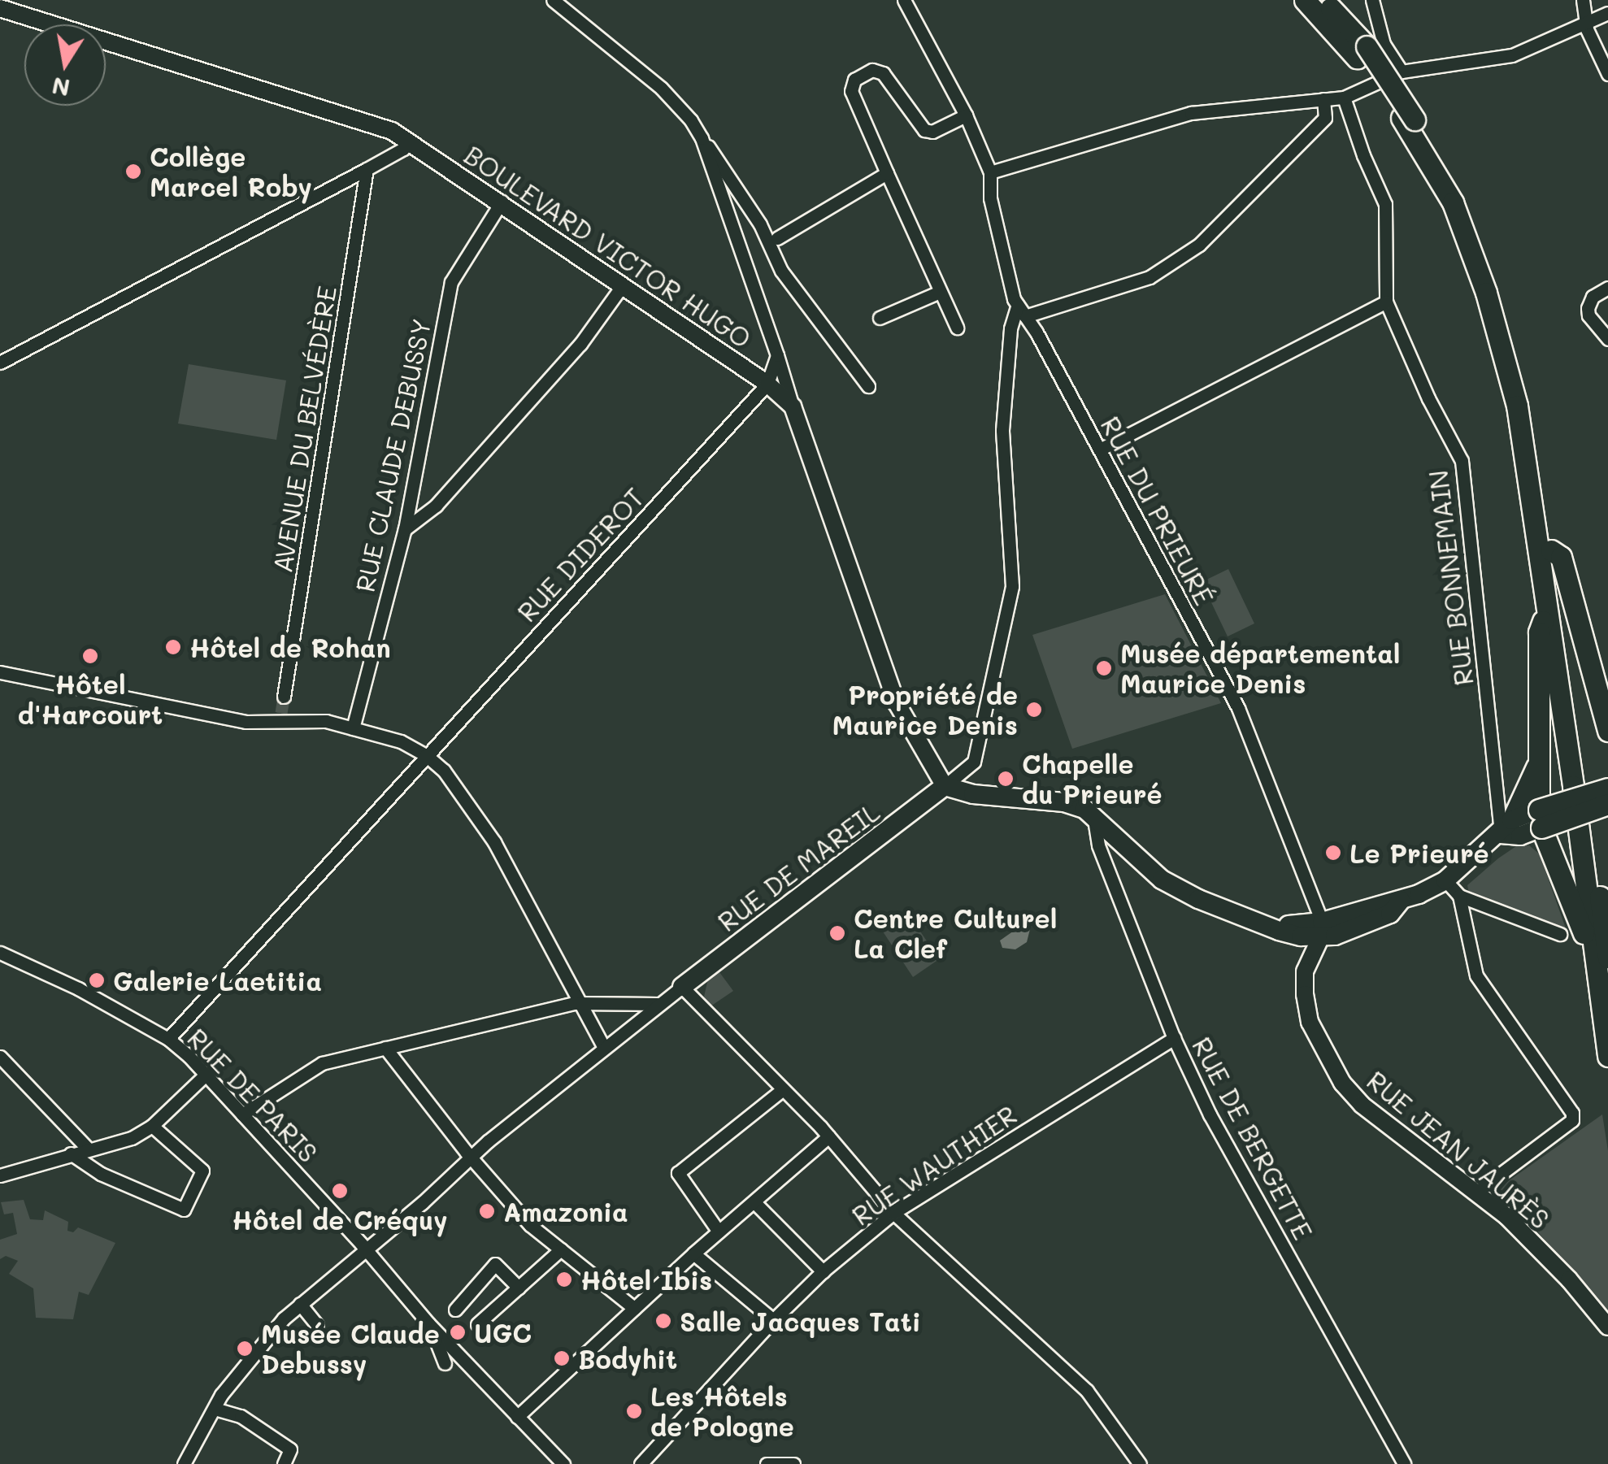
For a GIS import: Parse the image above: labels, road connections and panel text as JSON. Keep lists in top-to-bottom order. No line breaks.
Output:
{"streets":{"main road":["RUE DE MAREIL"],"street":["BOULEVARD VICTOR HUGO","AVENUE DU BELVÉDÈRE","RUE CLAUDE DEBUSSY","RUE DU PRIEURÉ","RUE DIDEROT","RUE BONNEMAIN","RUE DE PARIS","RUE DE BERGETTE","RUE JEAN JAURÈS","RUE WAUTHIER"]},"crossings":[["BOULEVARD VICTOR HUGO","RUE CLAUDE DEBUSSY"],["BOULEVARD VICTOR HUGO","RUE DIDEROT"],["BOULEVARD VICTOR HUGO","RUE DE MAREIL"],["RUE DU PRIEURÉ","RUE JEAN JAURÈS"],["RUE DIDEROT","RUE DE PARIS"],["RUE DE BERGETTE","RUE WAUTHIER"]],"places":["Collège Marcel Roby","Hôtel de Rohan","Hôtel d'Harcourt","Musée départemental Maurice Denis","Propriété de Maurice Denis","Chapelle du Prieuré","Le Prieuré","Centre Culturel La Clef","Galerie Laetitia","Hôtel de Créquy","Amazonia","Hôtel Ibis","Salle Jacques Tati","UGC","Musée Claude Debussy","Bodyhit","Les Hôtels de Pologne"],"north":"bottom"}
